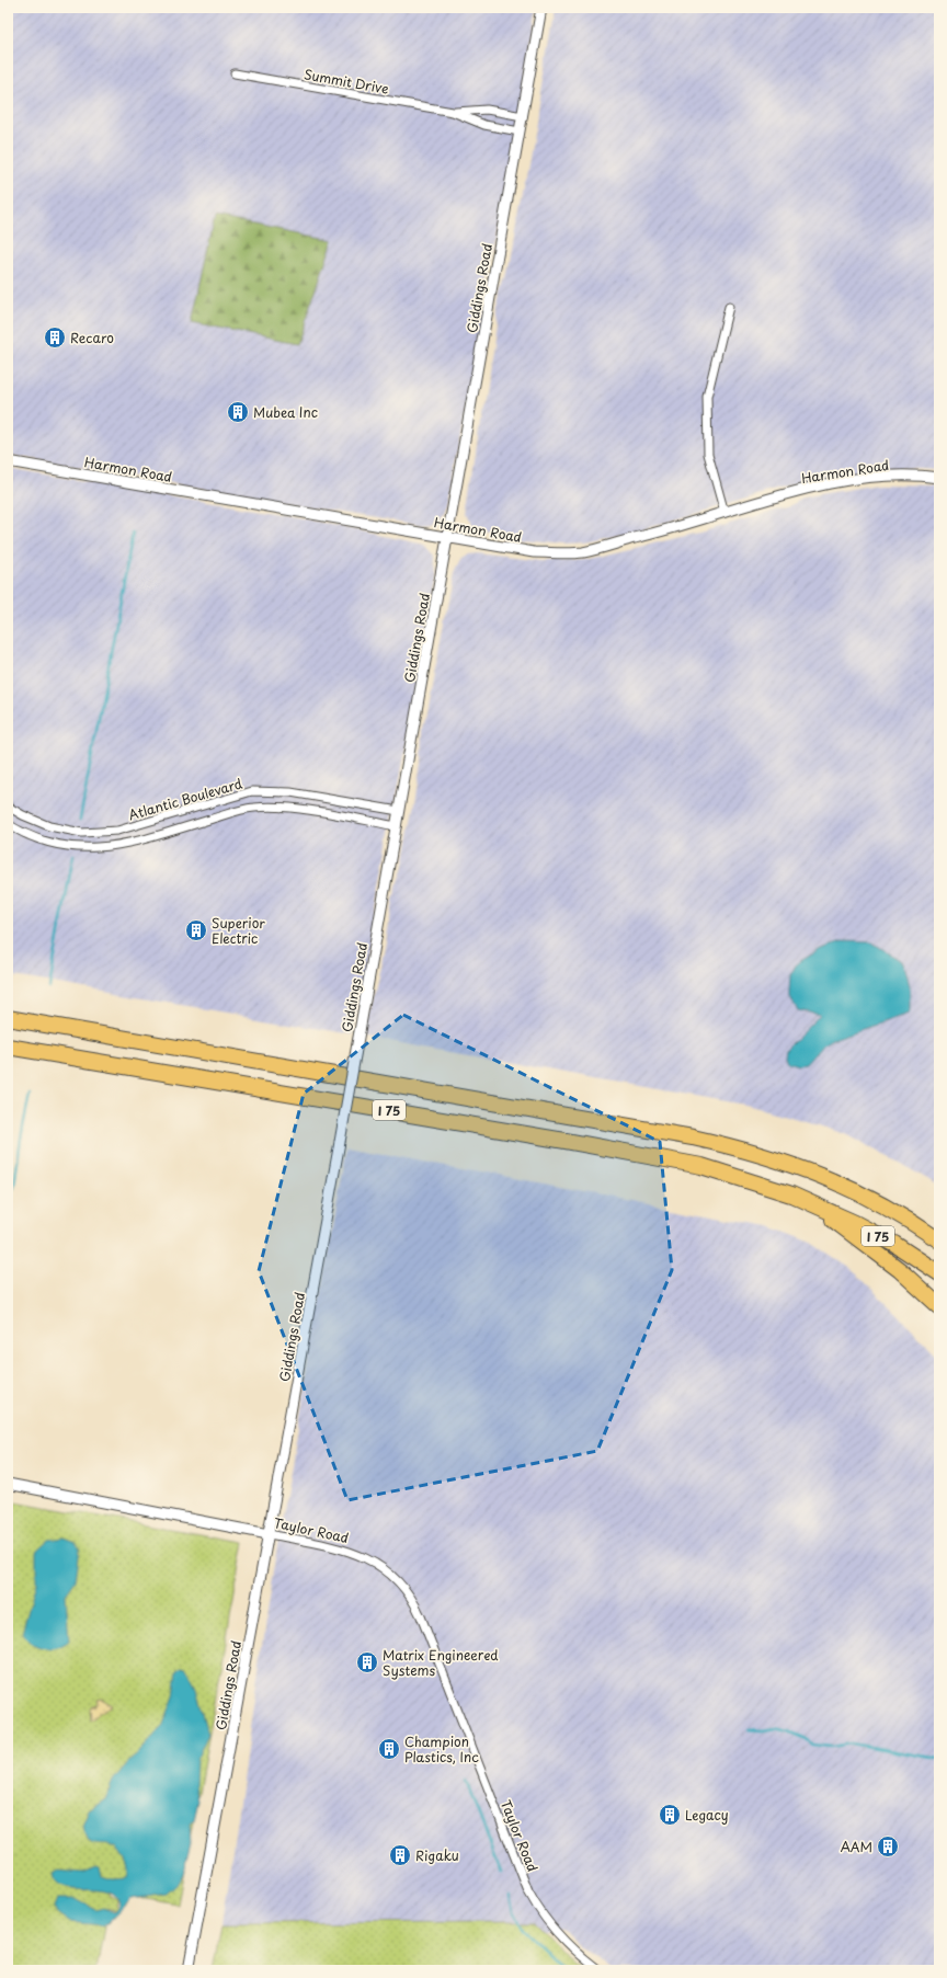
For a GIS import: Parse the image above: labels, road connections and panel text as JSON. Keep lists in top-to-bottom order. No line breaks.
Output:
{"streets":{"highway":["I 75"],"street":["Summit Drive","Giddings Road","Harmon Road","Atlantic Boulevard","Taylor Road"]},"crossings":[["Summit Drive","Giddings Road"],["Giddings Road","Harmon Road"],["Giddings Road","Atlantic Boulevard"],["Giddings Road","Taylor Road"]],"places":{"building":["Recaro","Mubea Inc","Superior Electric","Matrix Engineered Systems","Champion Plastics, Inc","Legacy","AAM","Rigaku"]}}
